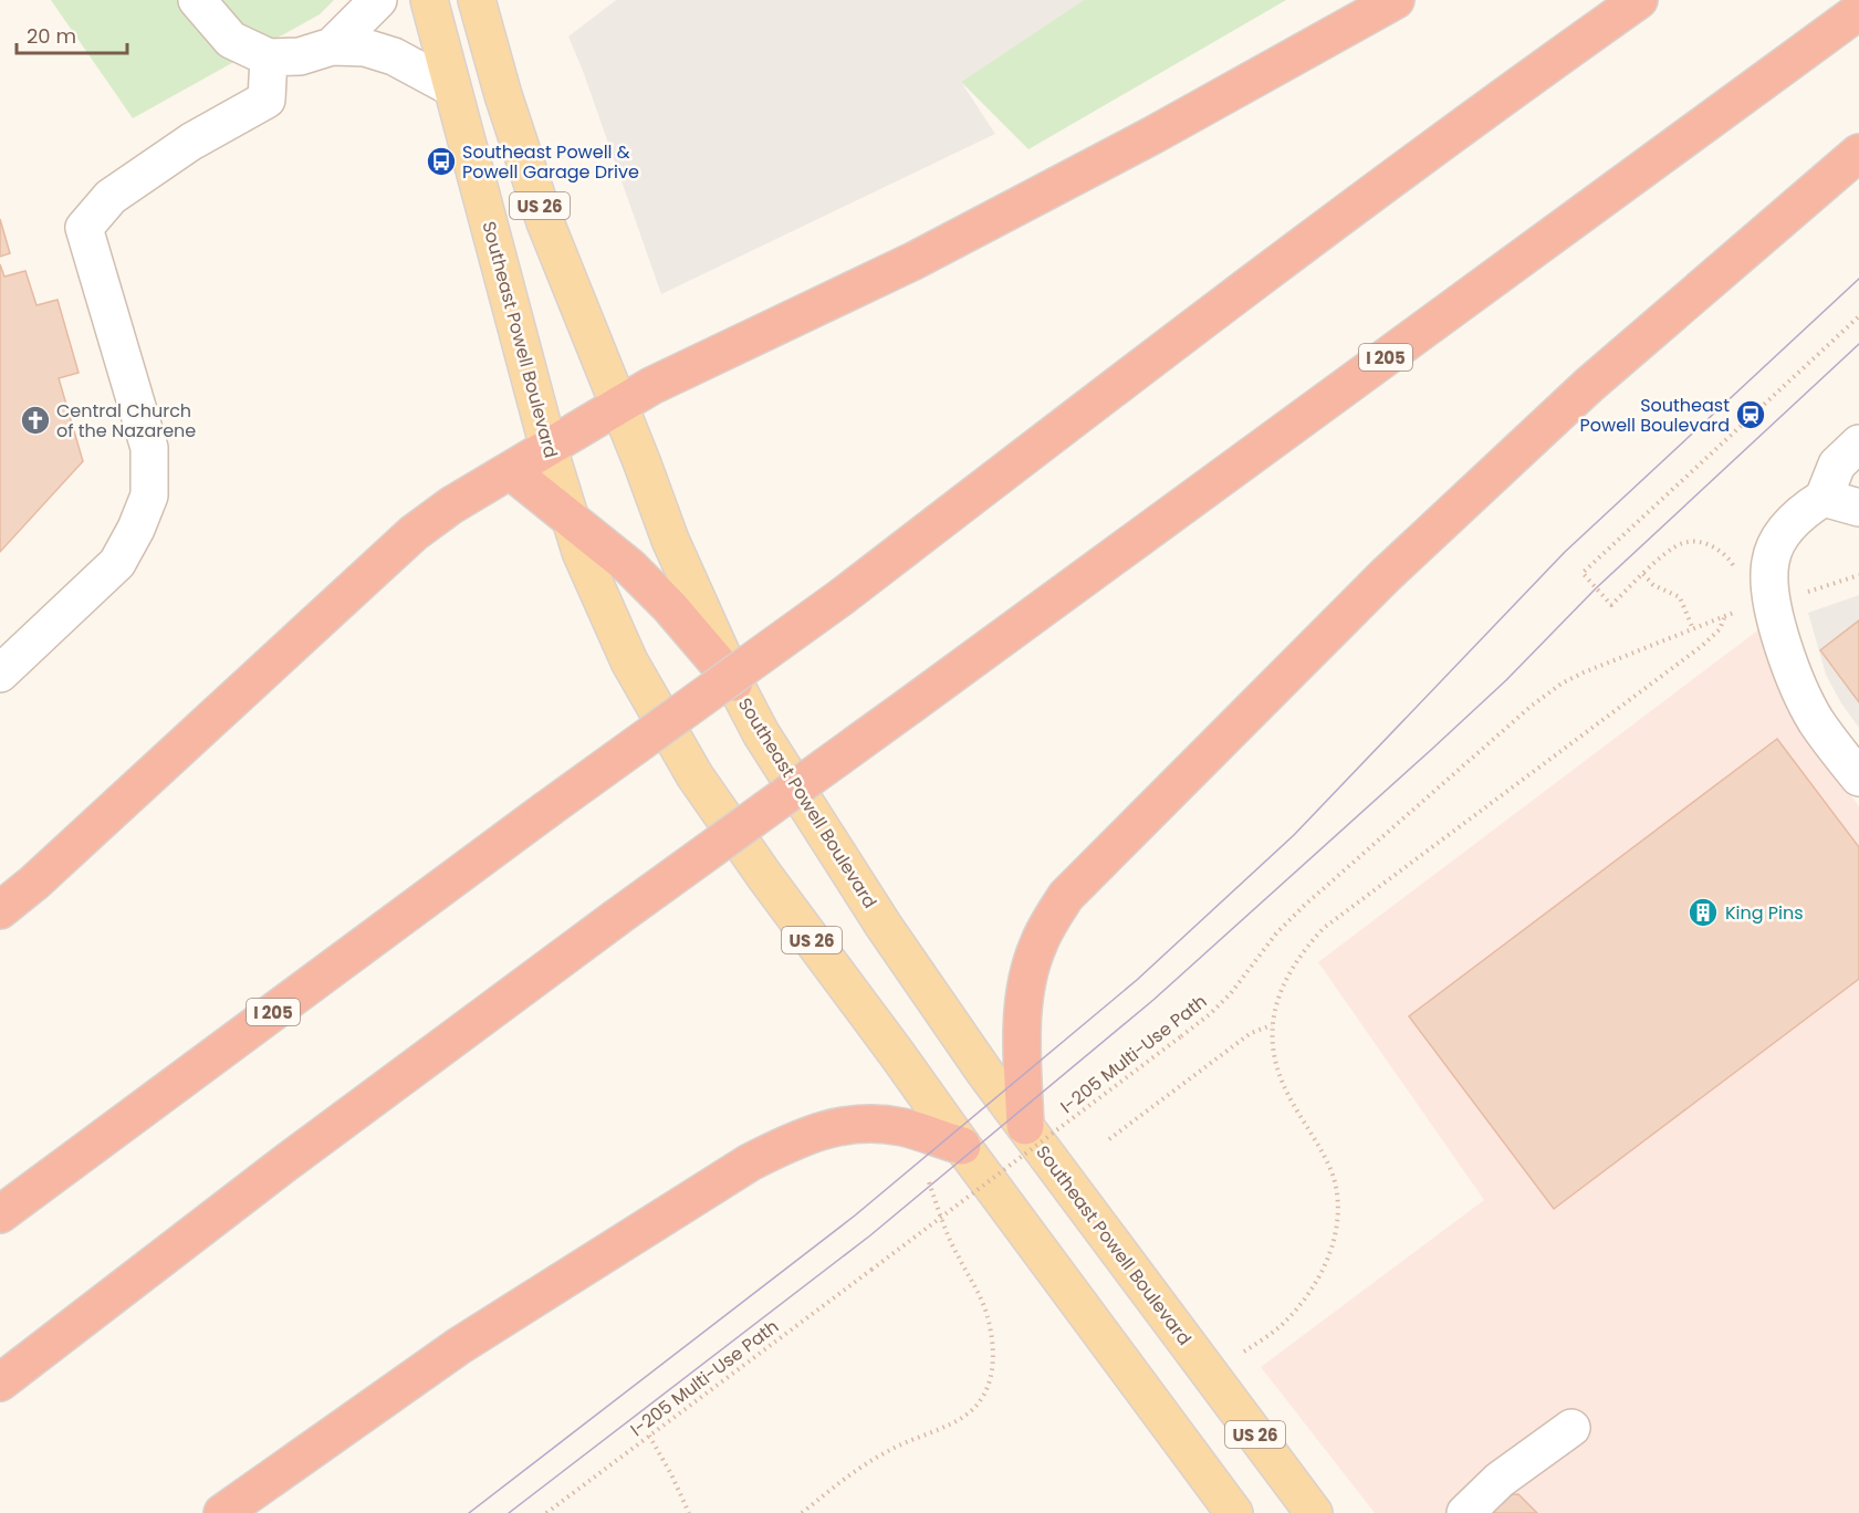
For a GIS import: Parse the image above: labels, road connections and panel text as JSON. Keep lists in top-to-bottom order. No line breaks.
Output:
{"streets":{"highway":["I 205"],"main road":["US 26","Southeast Powell Boulevard"],"path":["I-205 Multi-Use Path"]},"places":{"bus stop":["Southeast Powell & Powell Garage Drive"],"station":["Southeast Powell Boulevard"],"church":["Central Church of the Nazarene"],"building":["King Pins"]},"scale_bar":"20 m"}
